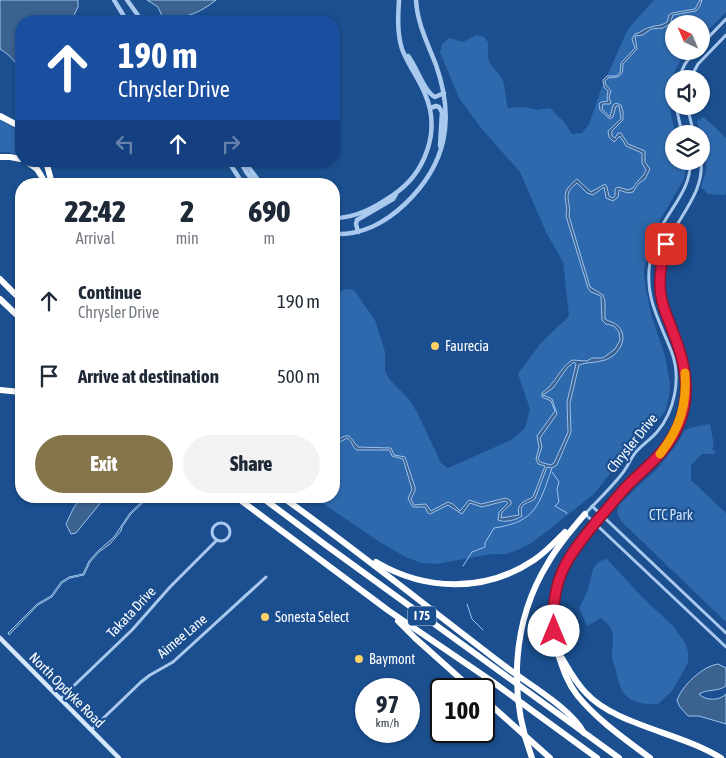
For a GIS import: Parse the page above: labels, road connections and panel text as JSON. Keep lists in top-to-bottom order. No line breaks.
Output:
{"streets":{"highway":["I 75"],"main road":["North Opdyke Road"],"street":["Chrysler Drive","Takata Drive","Aimee Lane"]},"crossings":[["Takata Drive","North Opdyke Road"],["Aimee Lane","North Opdyke Road"]],"parks":["CTC Park"],"places":["Faurecia","Sonesta Select","Baymont"],"north":"top left","page":{"turn":["190 m","Chrysler Drive"],"eta":["22:42","Arrival","2","min","690","m"],"list":[{"name":"Continue","note":"Chrysler Drive","value":"190 m"},{"name":"Arrive at destination","value":"500 m"}],"buttons":["Exit","Share"],"speed":"97 km/h","limit":"100"}}
